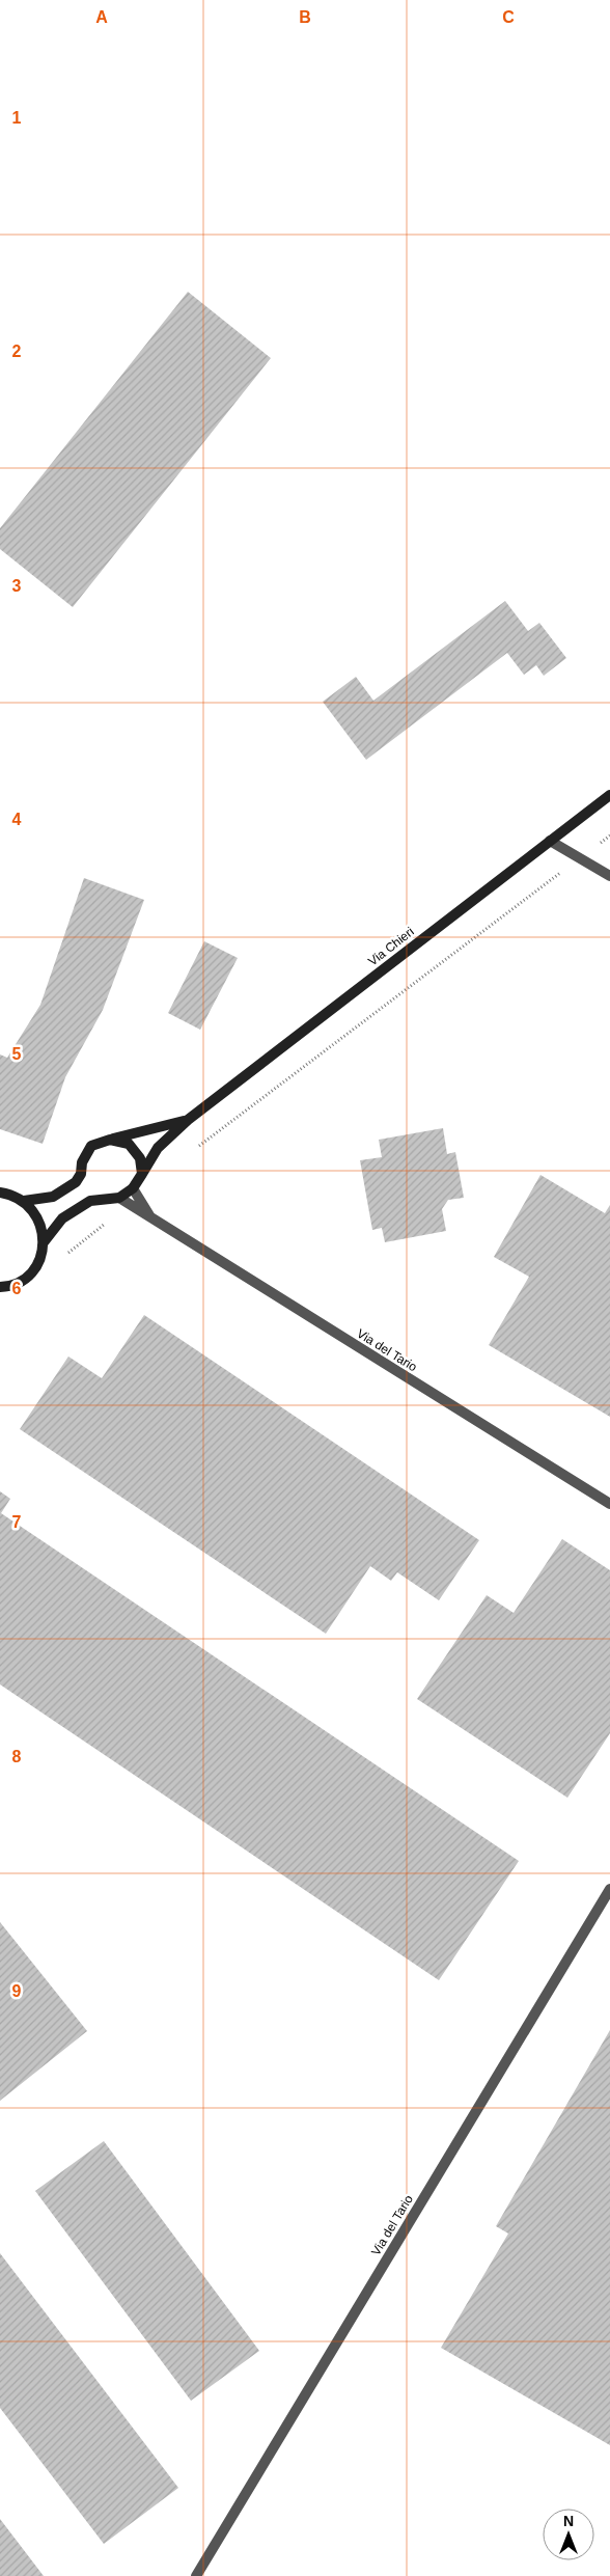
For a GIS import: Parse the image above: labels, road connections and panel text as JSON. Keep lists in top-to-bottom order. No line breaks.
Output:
{"streets":{"main road":["Via Chieri"],"street":["Via del Tario"]},"crossings":[["Via Chieri","Via del Tario"]],"north":"top","grid":{"columns":["A","B","C"],"rows":["1","2","3","4","5","6","7","8","9"]}}
